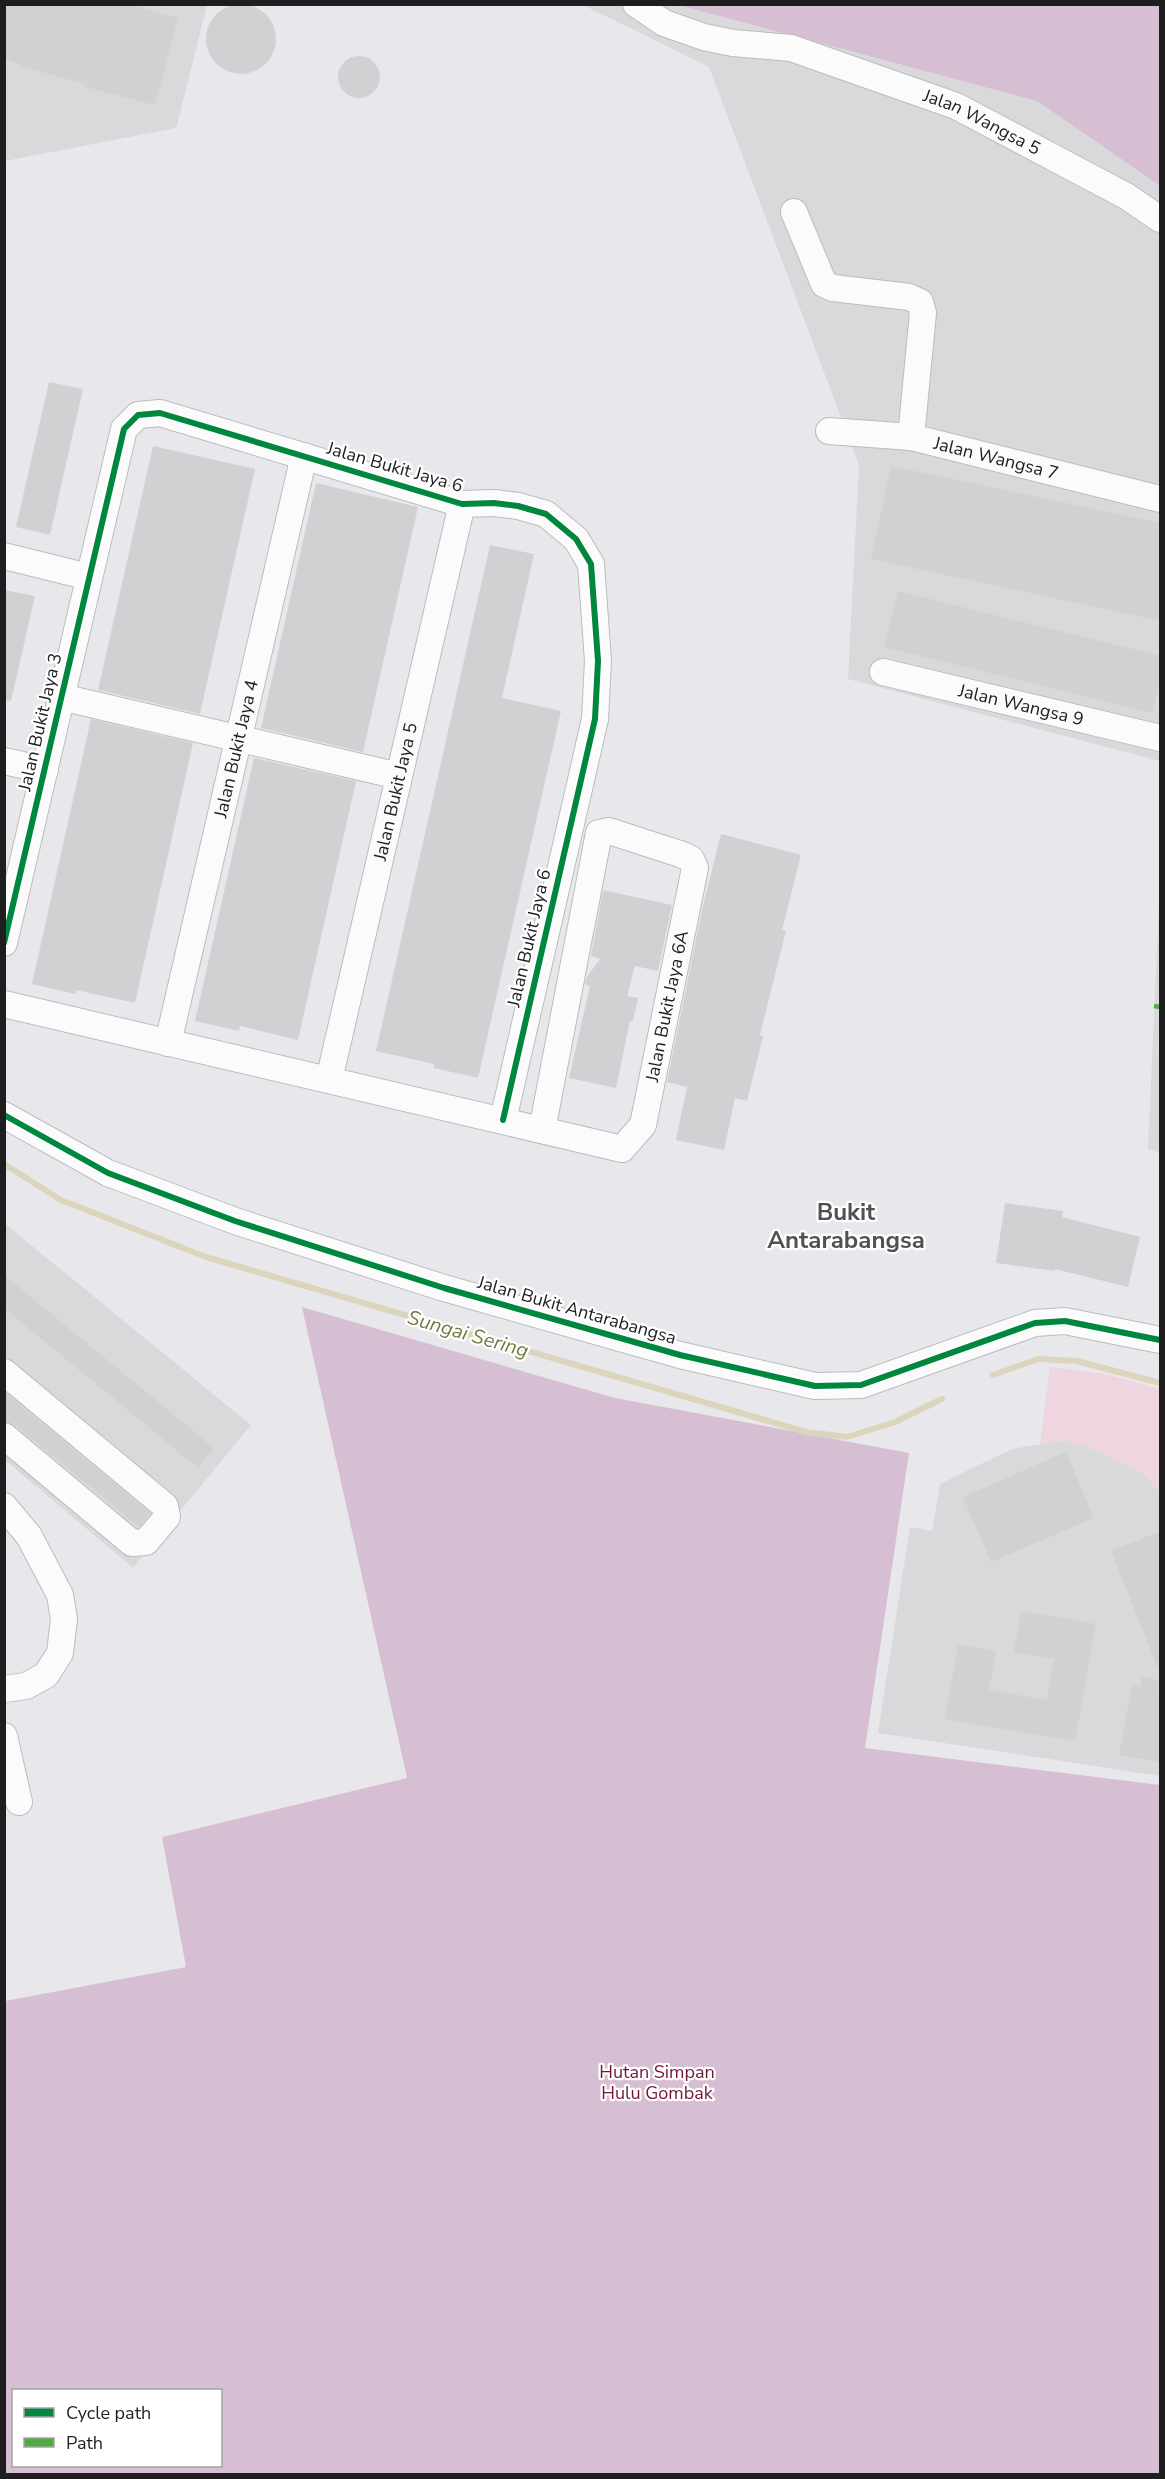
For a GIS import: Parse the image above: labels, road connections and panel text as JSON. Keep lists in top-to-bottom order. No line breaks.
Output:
{"streets":{"street":["Jalan Wangsa 5","Jalan Wangsa 7","Jalan Bukit Jaya 6","Jalan Wangsa 9","Jalan Bukit Jaya 3","Jalan Bukit Jaya 4","Jalan Bukit Jaya 5","Jalan Bukit Jaya 6A","Jalan Bukit Antarabangsa"]},"crossings":[["Jalan Bukit Jaya 6","Jalan Bukit Jaya 3"],["Jalan Bukit Jaya 6","Jalan Bukit Jaya 4"],["Jalan Bukit Jaya 6","Jalan Bukit Jaya 5"]],"districts":["Bukit Antarabangsa"],"water":["Sungai Sering"],"parks":["Hutan Simpan Hulu Gombak"],"legend":["Cycle path","Path"]}
